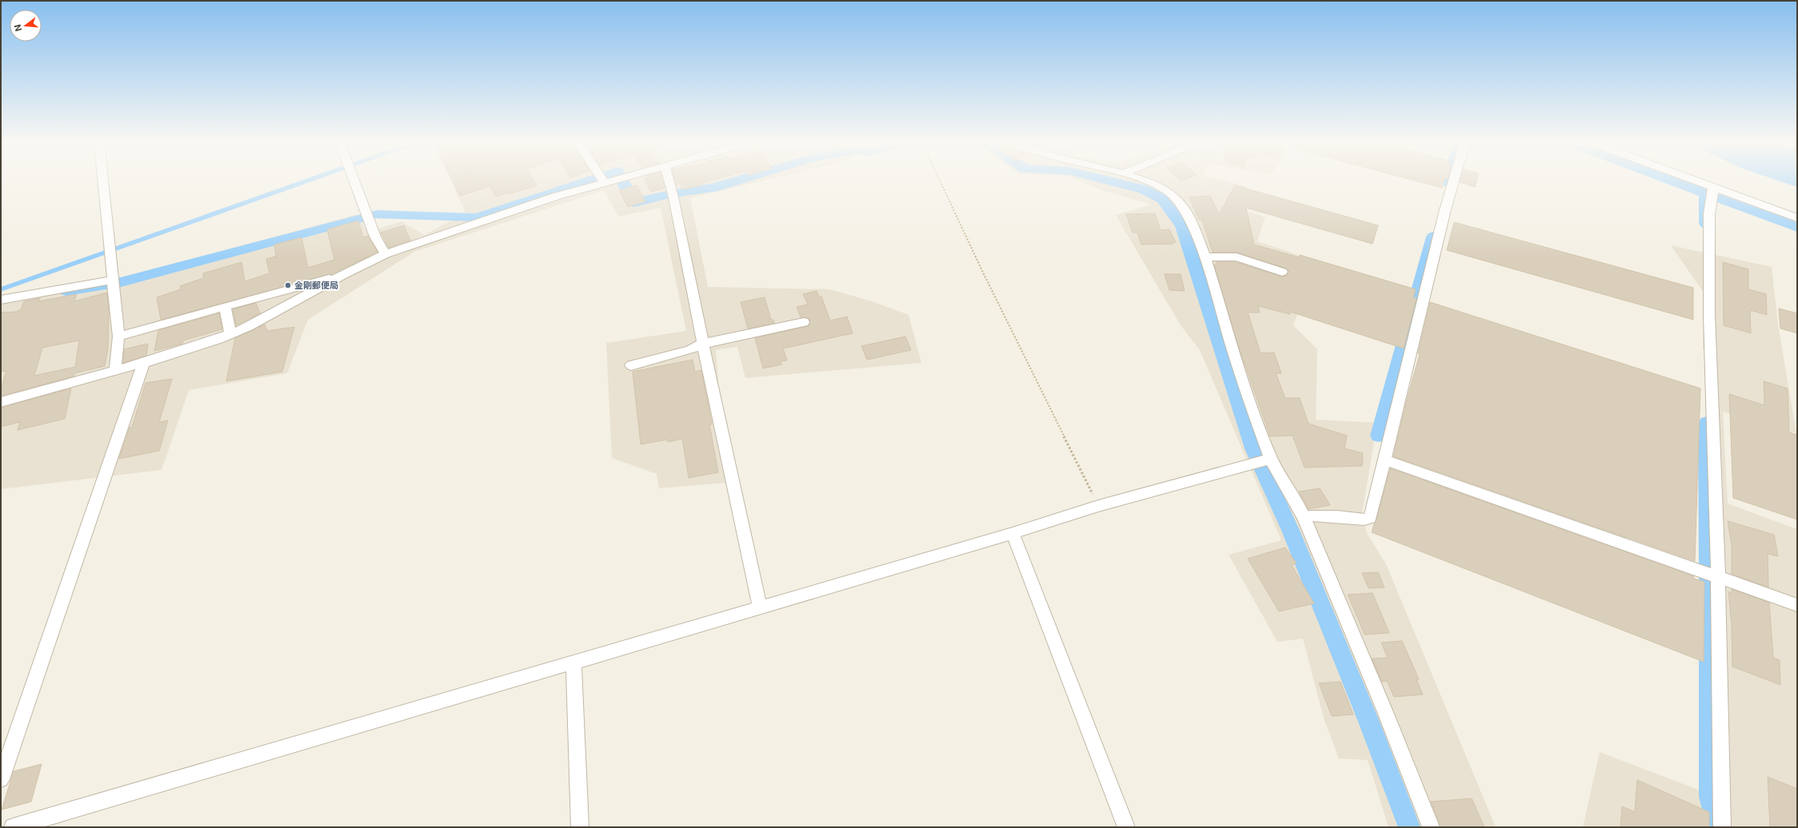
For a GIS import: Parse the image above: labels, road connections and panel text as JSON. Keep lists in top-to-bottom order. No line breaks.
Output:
{"places":["金剛郵便局"],"north":"left"}
